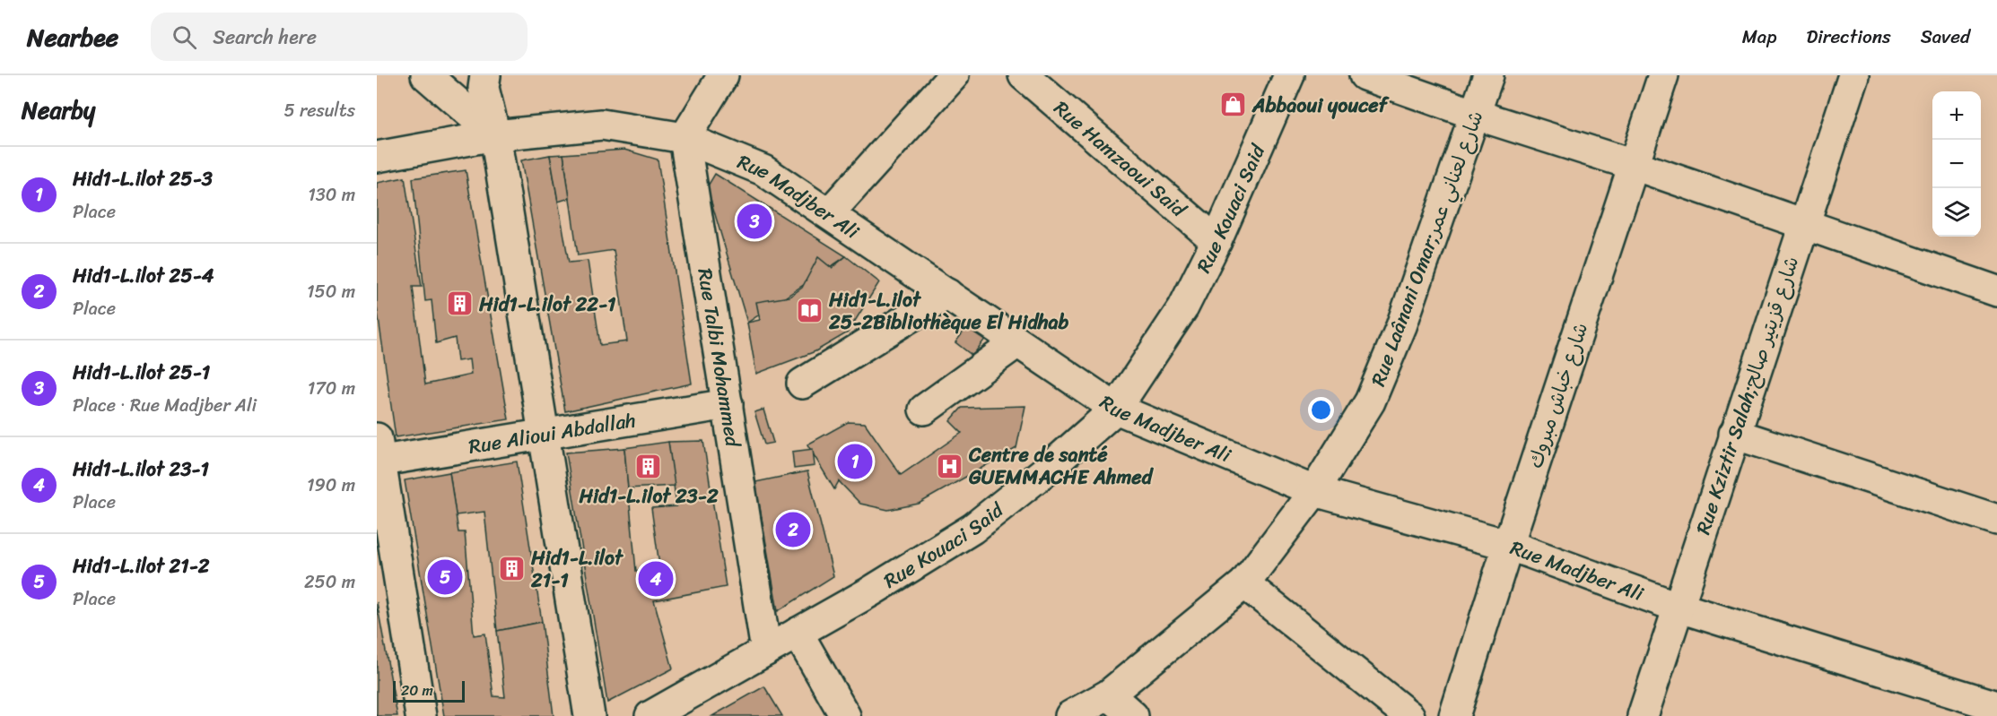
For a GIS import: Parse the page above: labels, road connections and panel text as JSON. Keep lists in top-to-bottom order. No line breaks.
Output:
{"streets":{"street":["Rue Hamzaoui Said","Rue Madjber Ali","Rue Kouaci Said","Rue Laânani Omar;شارع لعناني عمر","Rue Talbi Mohammed","شارع خباش مبروك","Rue Kziztir Salah;شارع قزيتير صالح","Rue Alioui Abdallah"]},"crossings":[["Rue Hamzaoui Said","Rue Kouaci Said"],["Rue Madjber Ali","Rue Kouaci Said"],["Rue Madjber Ali","Rue Laânani Omar;شارع لعناني عمر"],["Rue Madjber Ali","Rue Talbi Mohammed"],["Rue Madjber Ali","شارع خباش مبروك"],["Rue Madjber Ali","Rue Kziztir Salah;شارع قزيتير صالح"],["Rue Kouaci Said","Rue Talbi Mohammed"],["Rue Talbi Mohammed","Rue Alioui Abdallah"]],"places":{"shop":["Abbaoui youcef"],"building":["Hid1-L.ilot 22-1","Hid1-L.ilot 23-2","Hid1-L.ilot 21-1"],"library":["Hid1-L.ilot 25-2Bibliothèque El Hidhab"],"hospital":["Centre de santé GUEMMACHE Ahmed"]},"scale_bar":"20 m","page":{"header":"Nearbee","search":"Search here","nav":["Map","Directions","Saved"],"heading":["Nearby","5 results"],"map_buttons":["+","−"],"list":[{"mark":"1","name":"Hid1-L.ilot 25-3","note":"Place","value":"130 m"},{"mark":"2","name":"Hid1-L.ilot 25-4","note":"Place","value":"150 m"},{"mark":"3","name":"Hid1-L.ilot 25-1","note":"Place · Rue Madjber Ali","value":"170 m"},{"mark":"4","name":"Hid1-L.ilot 23-1","note":"Place","value":"190 m"},{"mark":"5","name":"Hid1-L.ilot 21-2","note":"Place","value":"250 m"}],"pins":["3","1","2","5","4"],"scale":"20 m"}}
